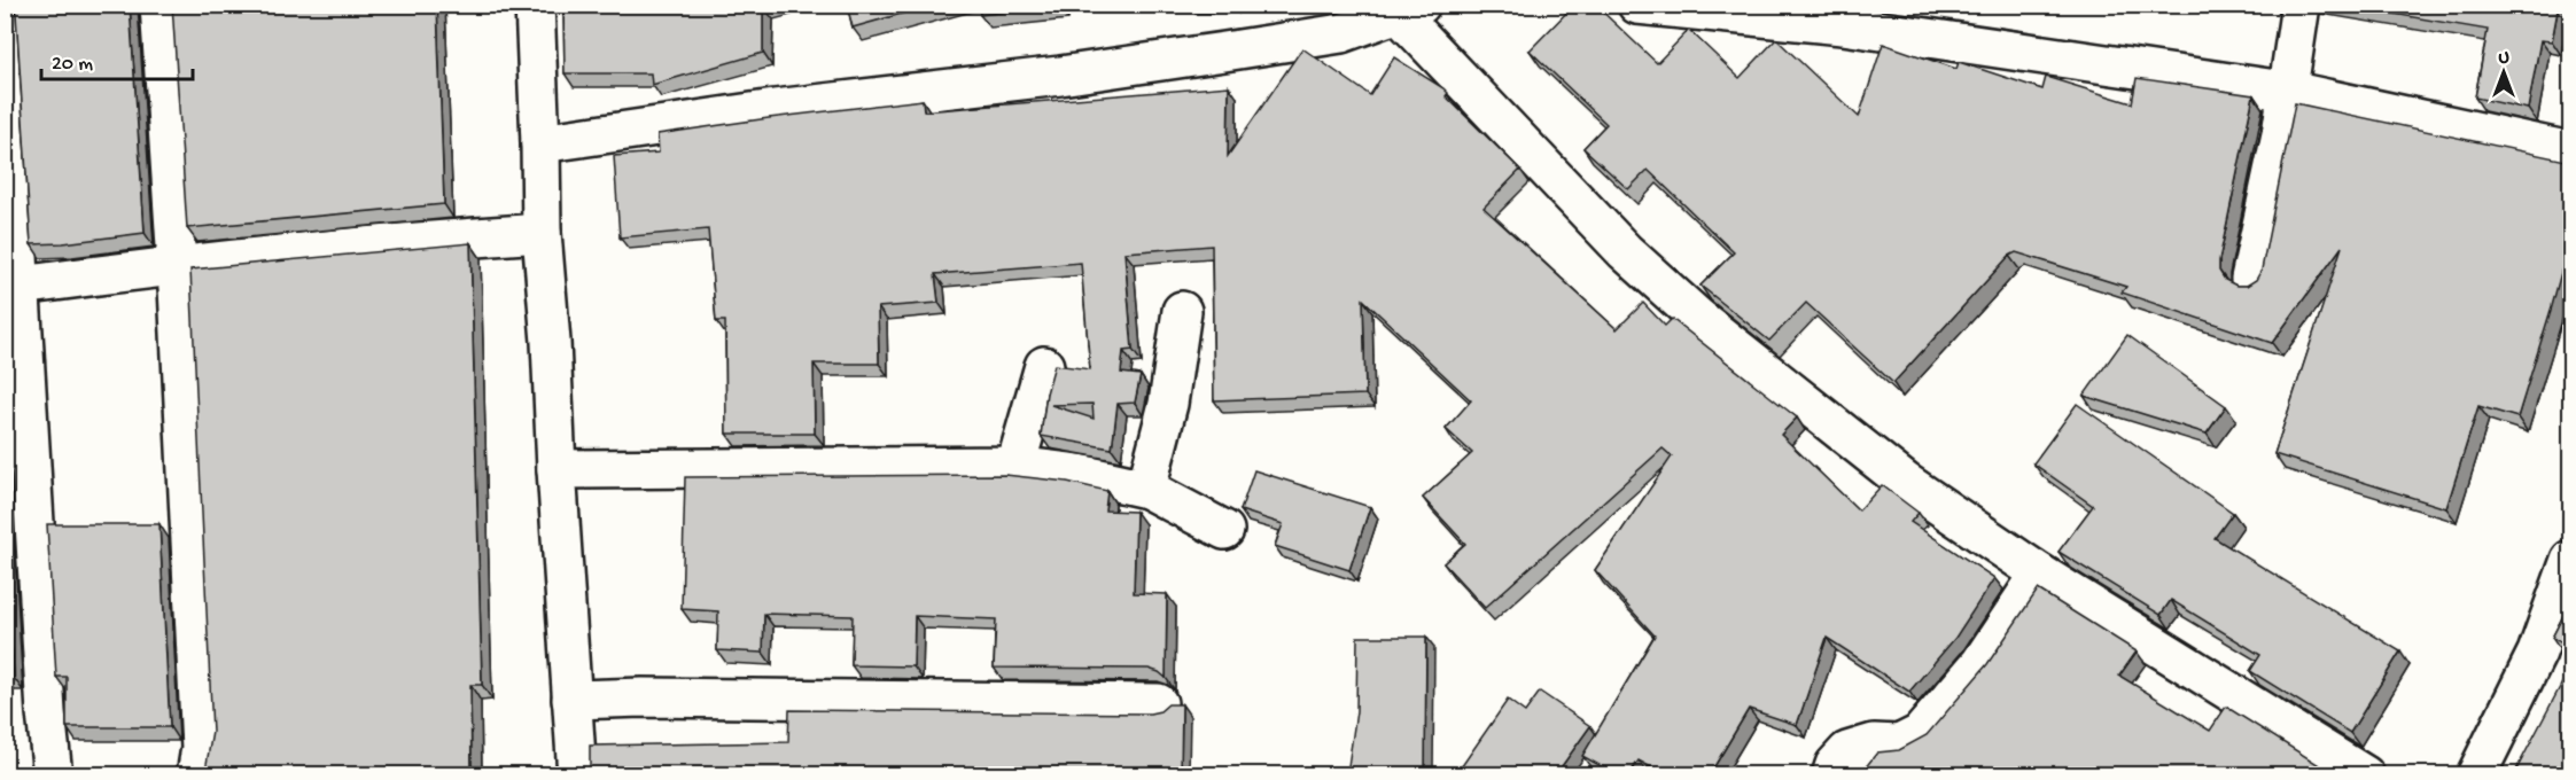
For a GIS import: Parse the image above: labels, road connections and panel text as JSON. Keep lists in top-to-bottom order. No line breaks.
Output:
{"scale_bar":"20 m","north":"top"}
